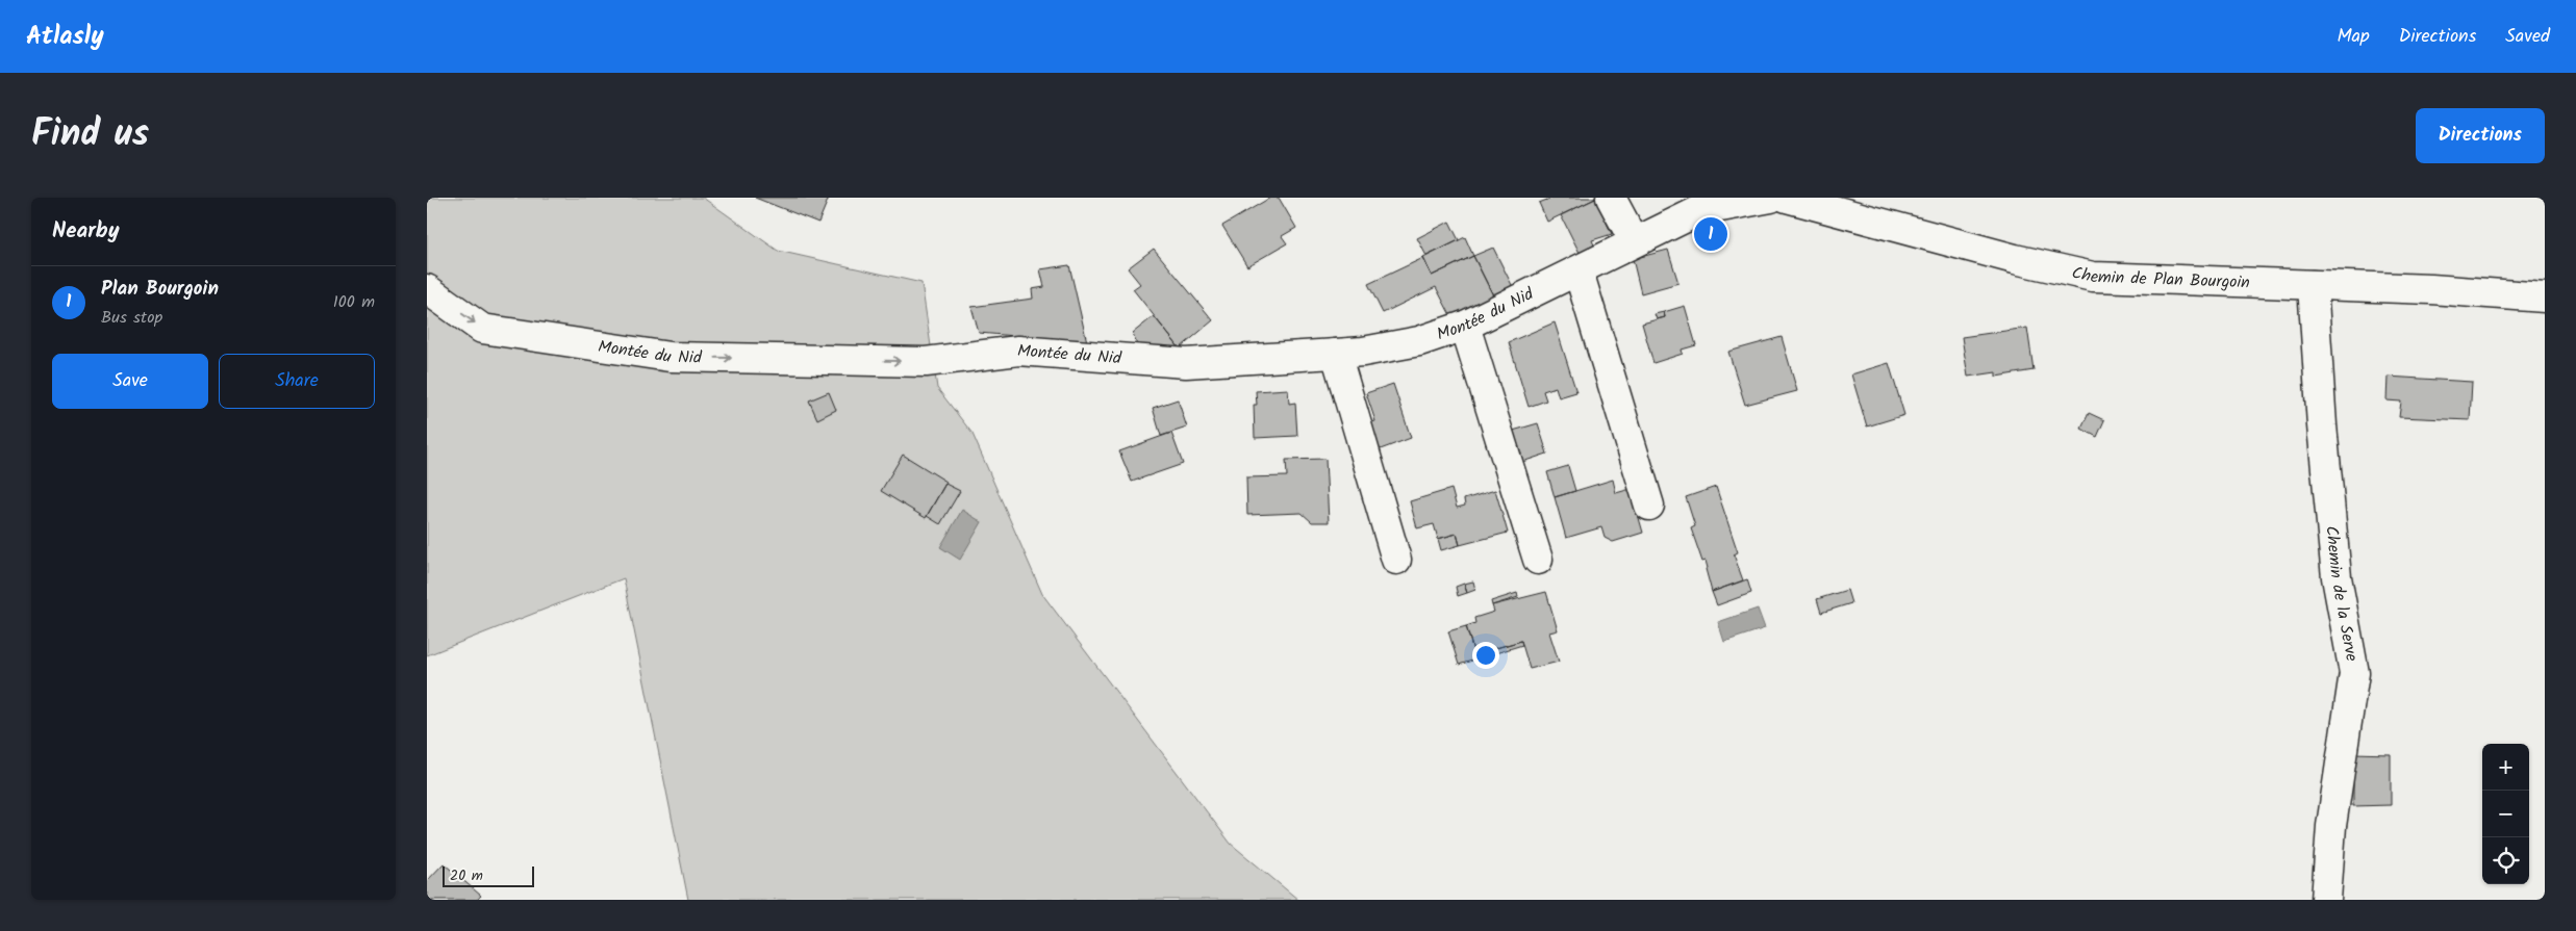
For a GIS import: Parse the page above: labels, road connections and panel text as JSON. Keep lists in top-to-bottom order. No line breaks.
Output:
{"streets":{"street":["Chemin de Plan Bourgoin","Montée du Nid","Chemin de la Serve"]},"crossings":[["Chemin de Plan Bourgoin","Chemin de la Serve"]],"one_way":["Montée du Nid"],"scale_bar":"20 m","page":{"header":"Atlasly","nav":["Map","Directions","Saved"],"title":"Find us","buttons":["Directions",["Save","Share"]],"heading":"Nearby","pins":"1","list":[{"mark":"1","name":"Plan Bourgoin","note":"Bus stop","value":"100 m"}],"map_buttons":["+","−"],"scale":"20 m"}}
